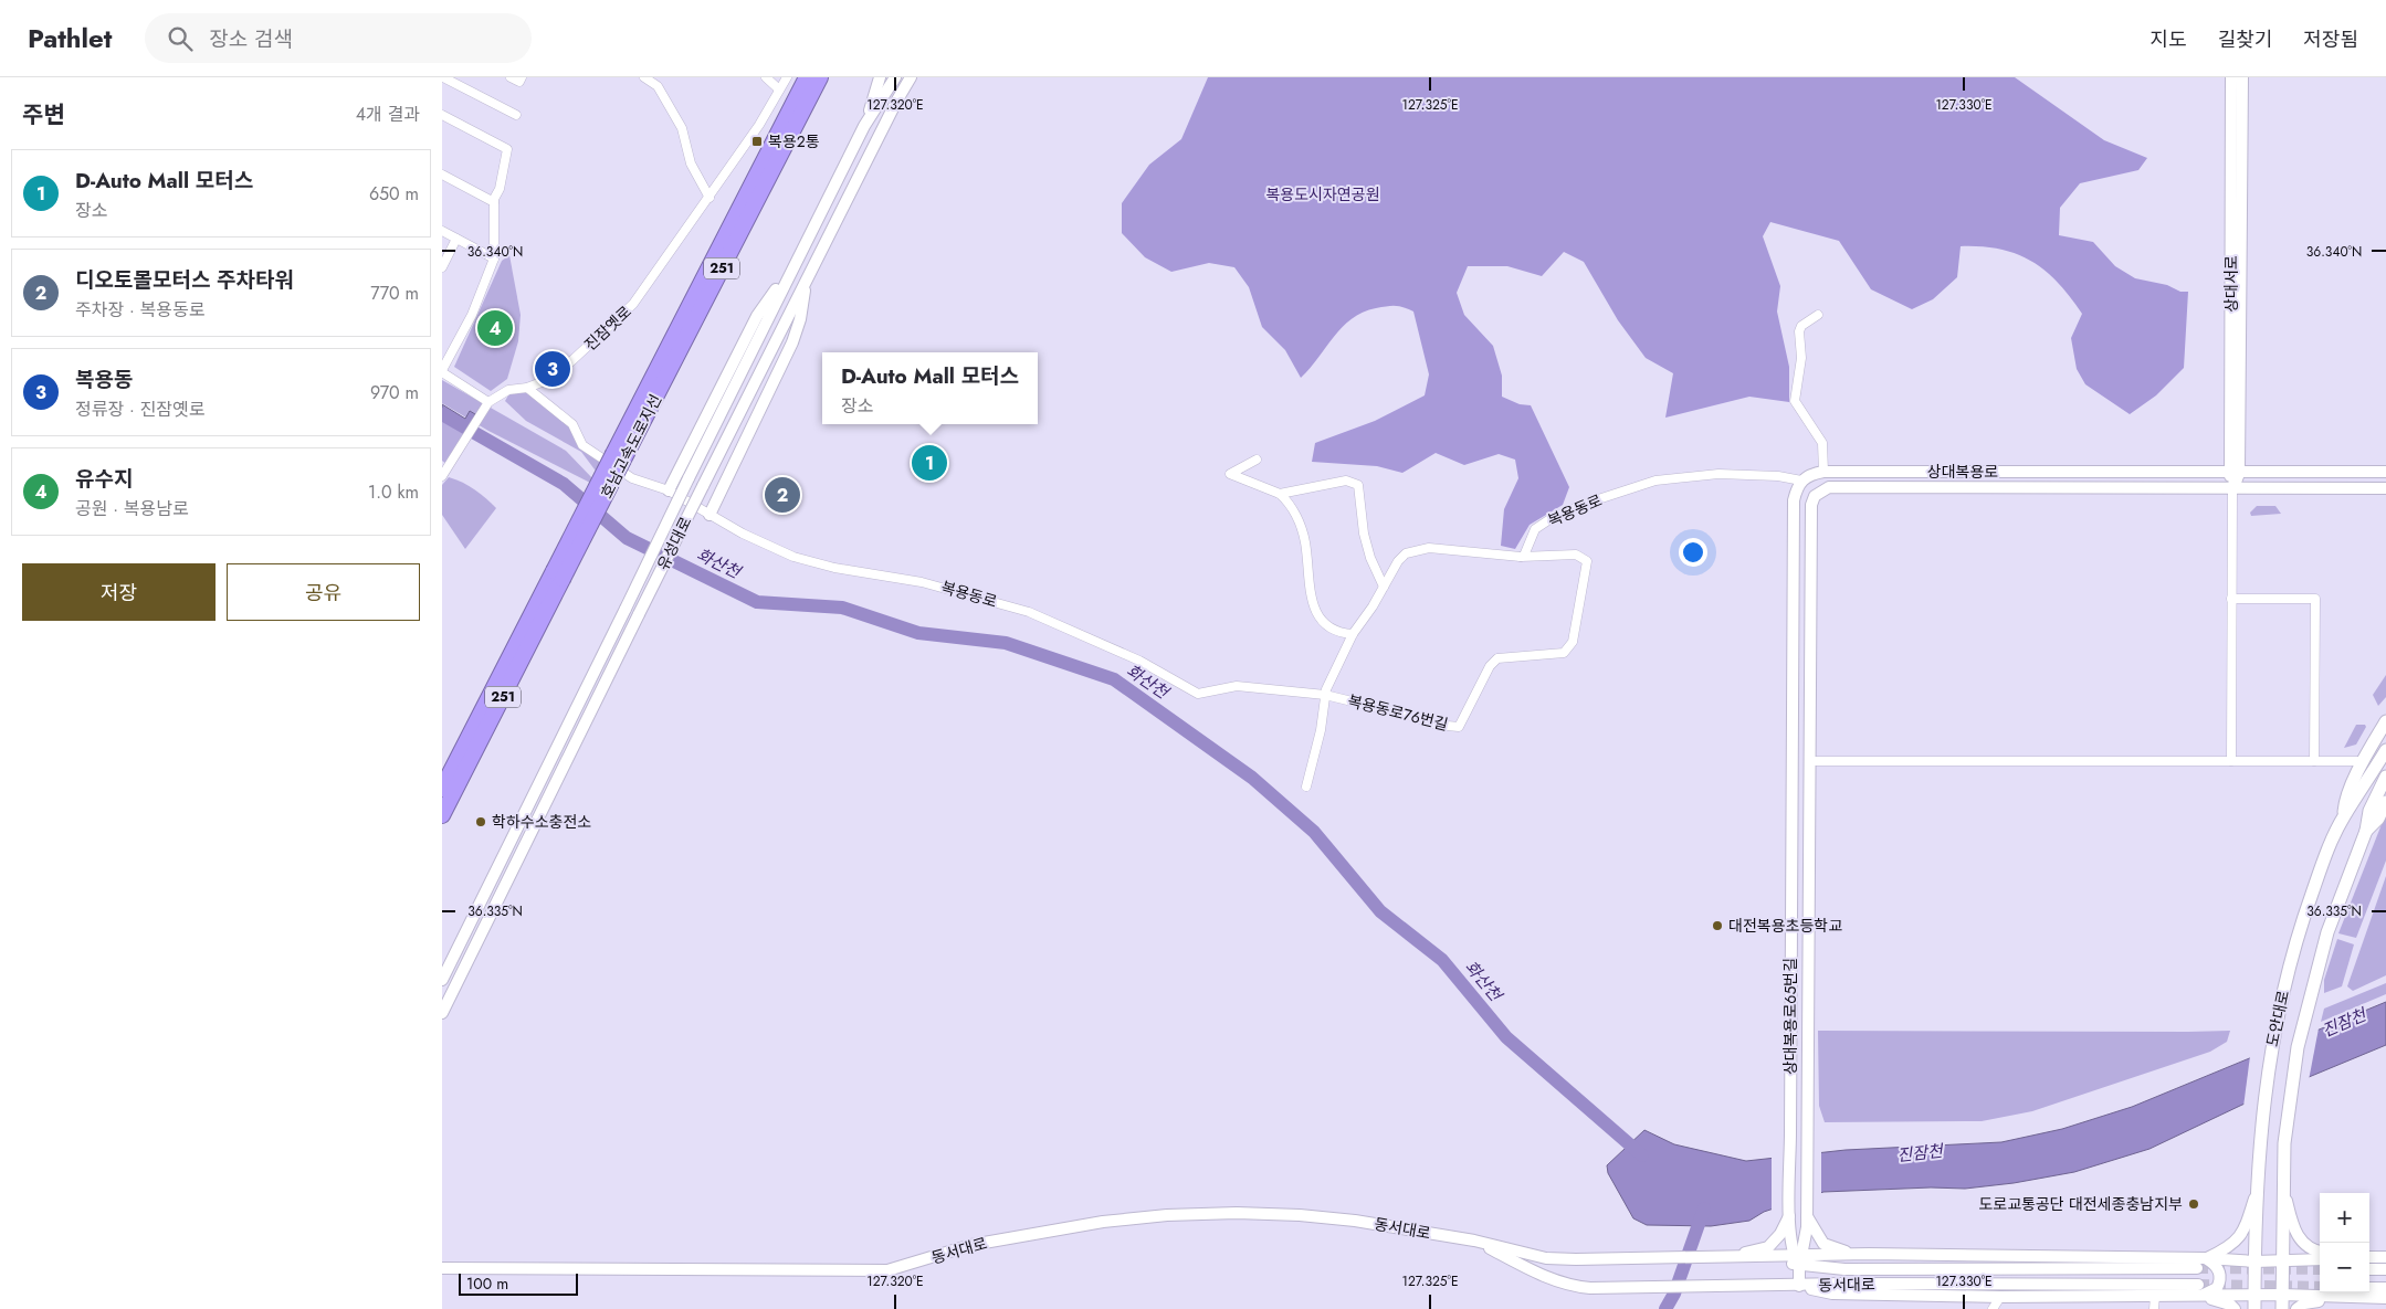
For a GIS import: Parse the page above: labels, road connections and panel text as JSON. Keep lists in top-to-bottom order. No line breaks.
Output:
{"streets":{"highway":["251","호남고속도로지선"],"main road":["도안대로"],"street":["상대서로","진잠옛로","상대복용로","복용동로","유성대로","복용동로76번길","상대복용로65번길","동서대로"]},"crossings":[["상대서로","상대복용로"],["진잠옛로","복용동로"],["상대복용로","복용동로"],["상대복용로","상대복용로65번길"],["복용동로","복용동로76번길"],["복용동로","상대복용로65번길"],["상대복용로65번길","동서대로"]],"water":["화산천","진잠천"],"parks":["복용도시자연공원"],"places":{"transit":["복용2통"],"other":["학하수소충전소","대전복용초등학교","도로교통공단 대전세종충남지부"]},"scale_bar":"100 m","page":{"header":"Pathlet","search":"장소 검색","nav":["지도","길찾기","저장됨"],"heading":["주변","4개 결과"],"list":[{"mark":"1","name":"D-Auto Mall 모터스","note":"장소","value":"650 m"},{"mark":"2","name":"디오토몰모터스 주차타워","note":"주차장 · 복용동로","value":"770 m"},{"mark":"3","name":"복용동","note":"정류장 · 진잠옛로","value":"970 m"},{"mark":"4","name":"유수지","note":"공원 · 복용남로","value":"1.0 km"}],"pins":["4","3","1","2"],"popup":["D-Auto Mall 모터스","장소"],"buttons":["저장","공유"],"map_buttons":["+","−"],"scale":"100 m"},"coordinates":["127.320°E","127.325°E","127.330°E","36.340°N","36.335°N"]}
